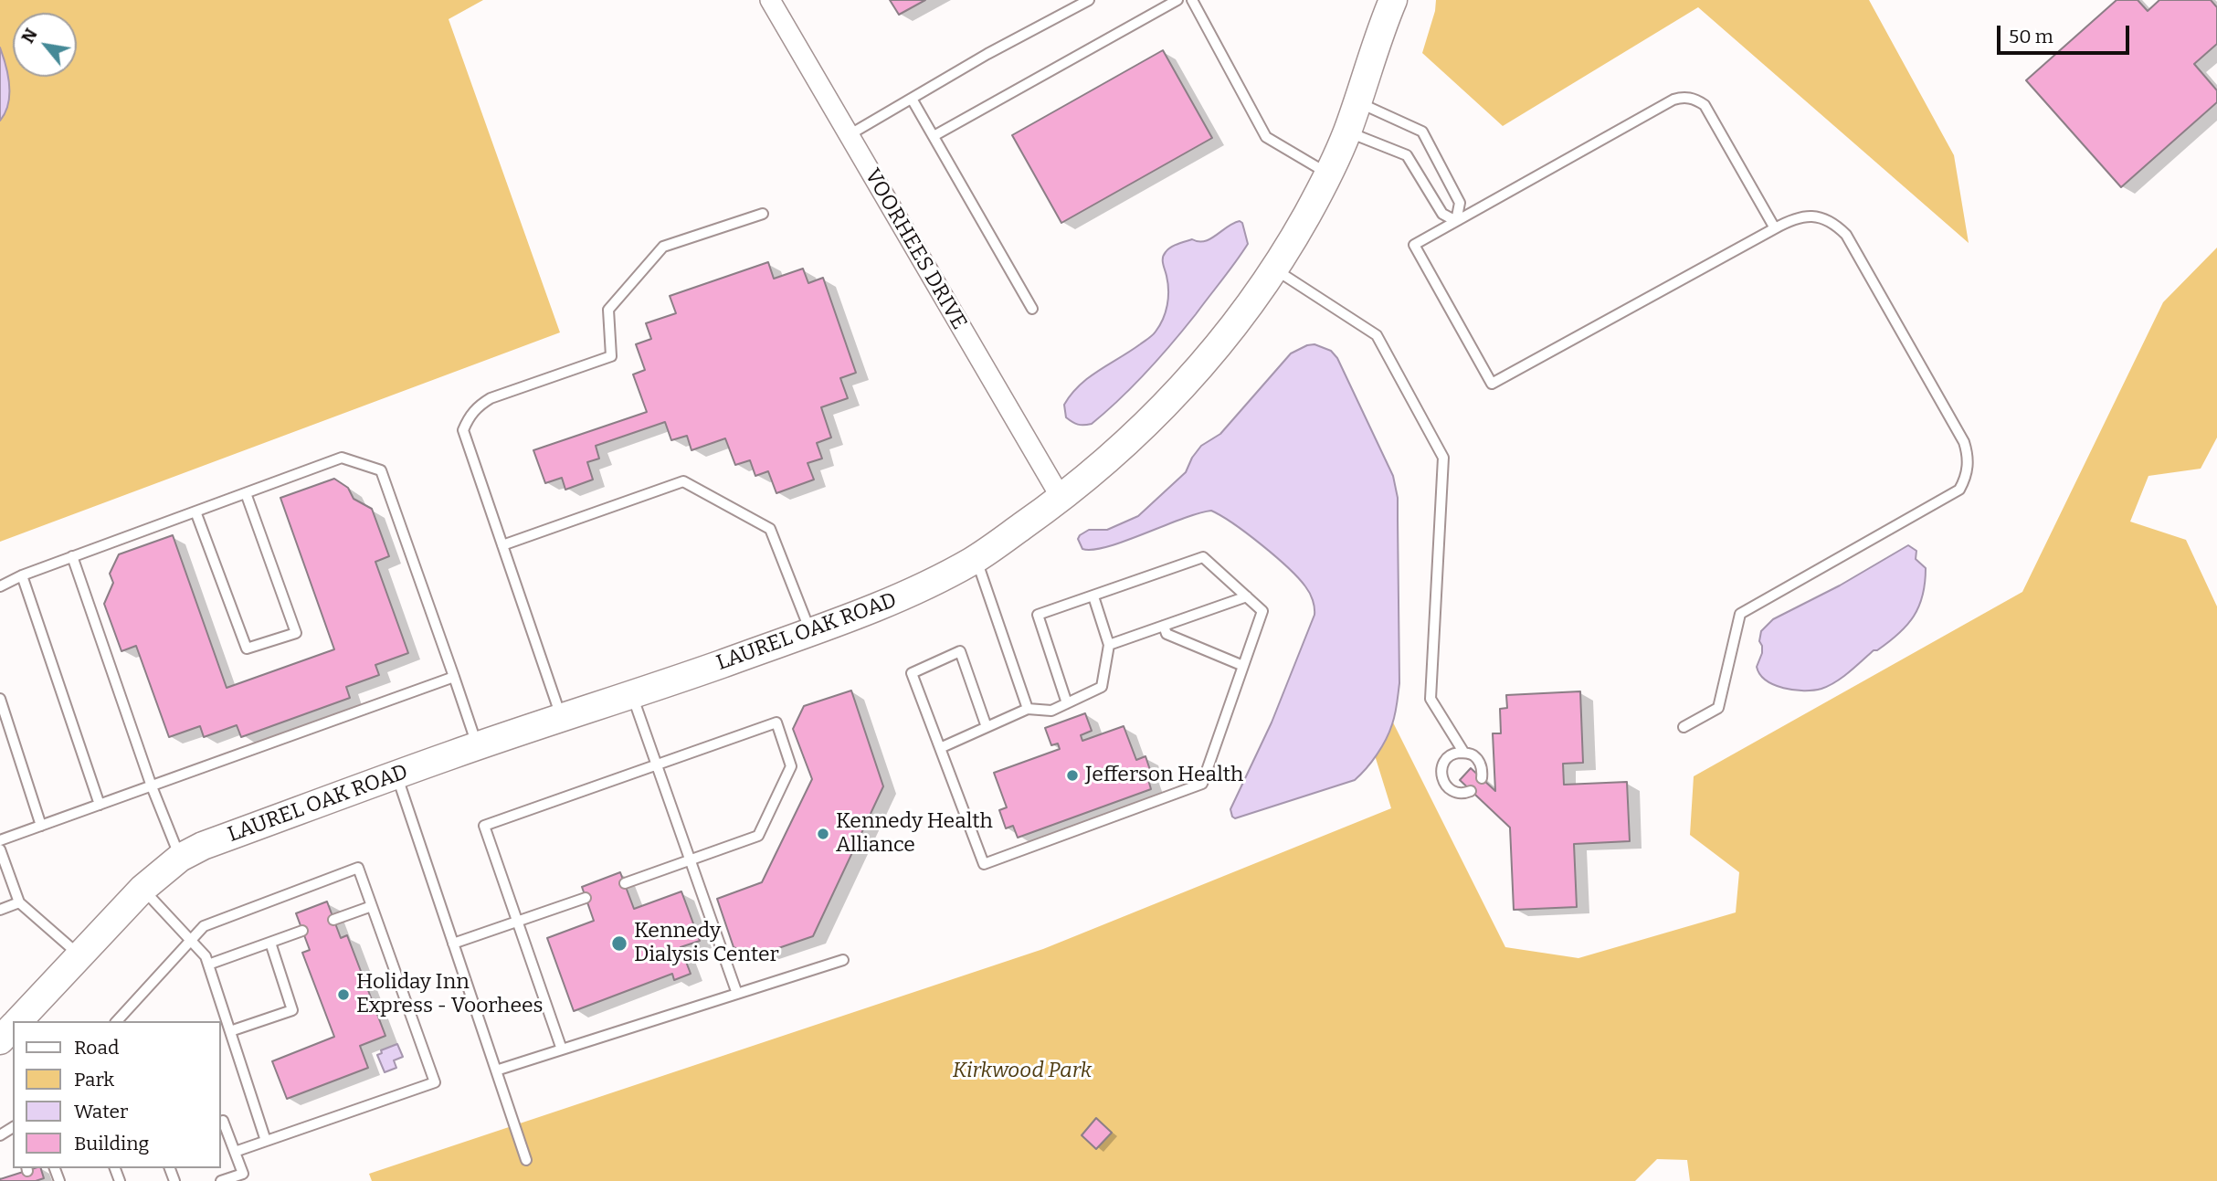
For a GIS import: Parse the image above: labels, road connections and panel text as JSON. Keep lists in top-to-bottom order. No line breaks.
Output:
{"streets":{"street":["VOORHEES DRIVE","LAUREL OAK ROAD"]},"crossings":[["VOORHEES DRIVE","LAUREL OAK ROAD"]],"parks":["Kirkwood Park"],"places":["Jefferson Health","Kennedy Health Alliance","Kennedy Dialysis Center","Holiday Inn Express - Voorhees"],"legend":["Road","Park","Water","Building"],"scale_bar":"50 m","north":"top left"}
